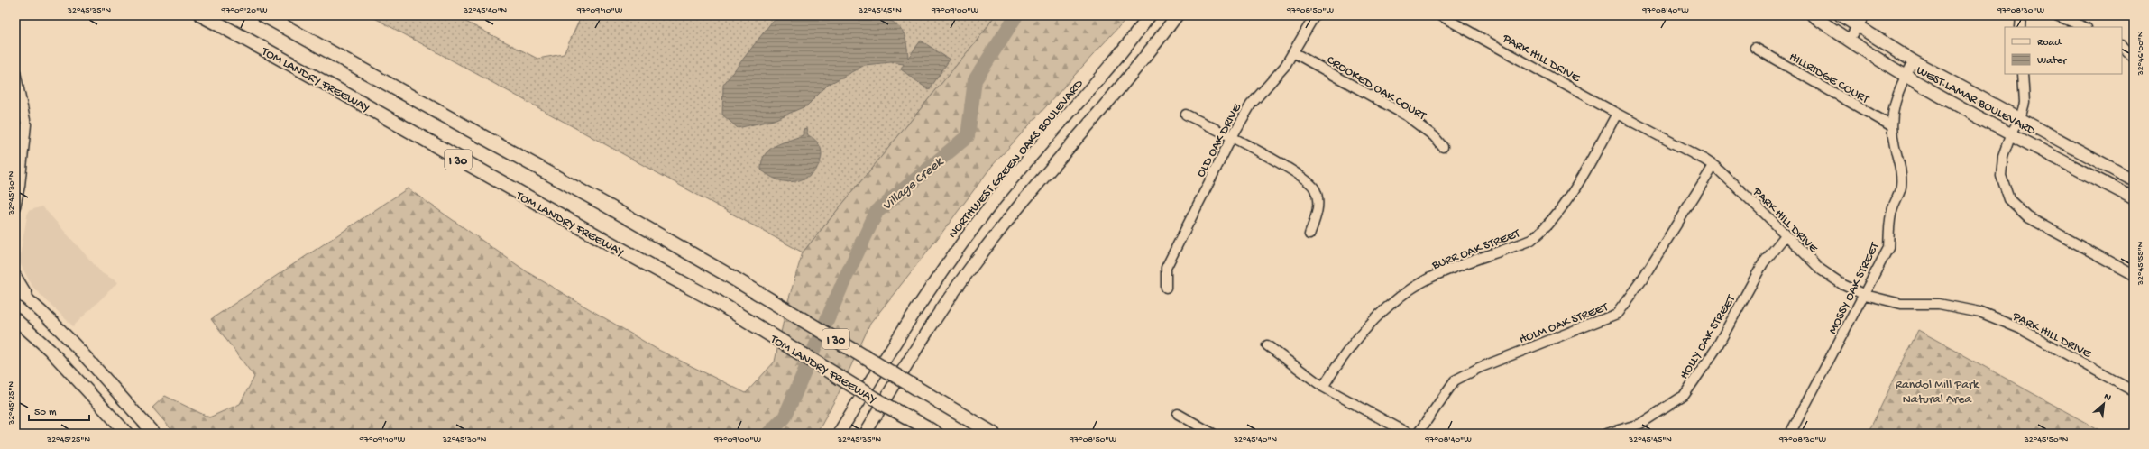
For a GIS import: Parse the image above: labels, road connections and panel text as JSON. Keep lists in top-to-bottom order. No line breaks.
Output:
{"streets":{"highway":["TOM LANDRY FREEWAY","I 30"],"main road":["WEST LAMAR BOULEVARD","NORTHWEST GREEN OAKS BOULEVARD"],"street":["PARK HILL DRIVE","HILLRIDGE COURT","CROOKED OAK COURT","OLD OAK DRIVE","BURR OAK STREET","MOSSY OAK STREET","HOLM OAK STREET","HOLLY OAK STREET"]},"crossings":[["PARK HILL DRIVE","BURR OAK STREET"],["PARK HILL DRIVE","MOSSY OAK STREET"],["PARK HILL DRIVE","HOLM OAK STREET"],["PARK HILL DRIVE","HOLLY OAK STREET"],["HILLRIDGE COURT","MOSSY OAK STREET"],["CROOKED OAK COURT","OLD OAK DRIVE"],["WEST LAMAR BOULEVARD","MOSSY OAK STREET"]],"water":["Village Creek"],"parks":["Randol Mill Park Natural Area"],"legend":["Road","Water"],"scale_bar":"50 m","north":"top right","coordinates":["32°45'35\"N","97°09'20\"W","32°45'40\"N","97°09'10\"W","32°45'45\"N","97°09'00\"W","97°08'50\"W","97°08'40\"W","97°08'30\"W","32°46'00\"N","32°45'30\"N","32°45'55\"N","32°45'25\"N","32°45'50\"N"]}
